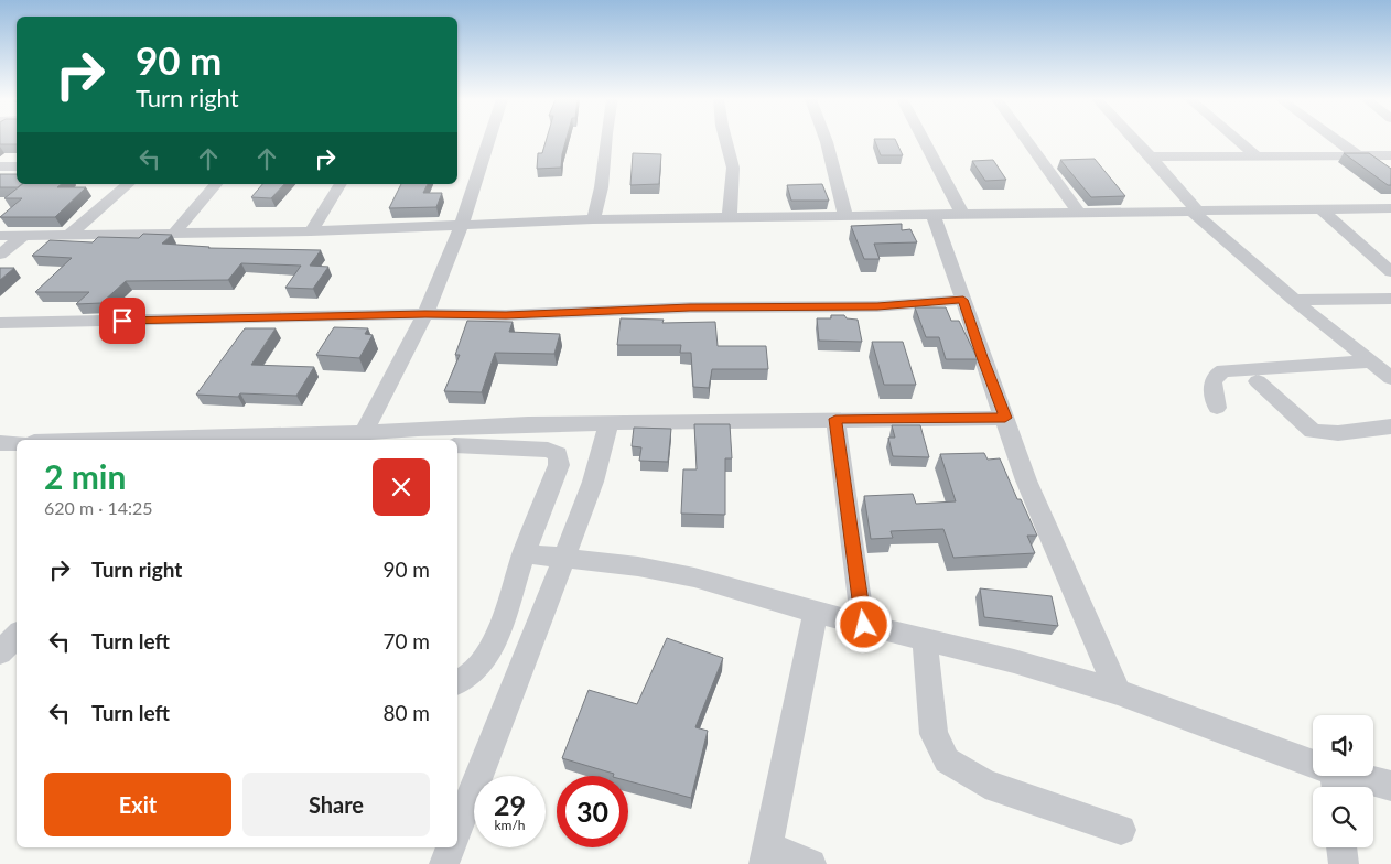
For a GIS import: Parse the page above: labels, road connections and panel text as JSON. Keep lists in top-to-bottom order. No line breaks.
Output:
{"page":{"turn":["90 m","Turn right"],"heading":["2 min","620 m · 14:25"],"list":[{"name":"Turn right","value":"90 m"},{"name":"Turn left","value":"70 m"},{"name":"Turn left","value":"80 m"}],"buttons":["Exit","Share"],"speed":"29 km/h","limit":"30"}}
